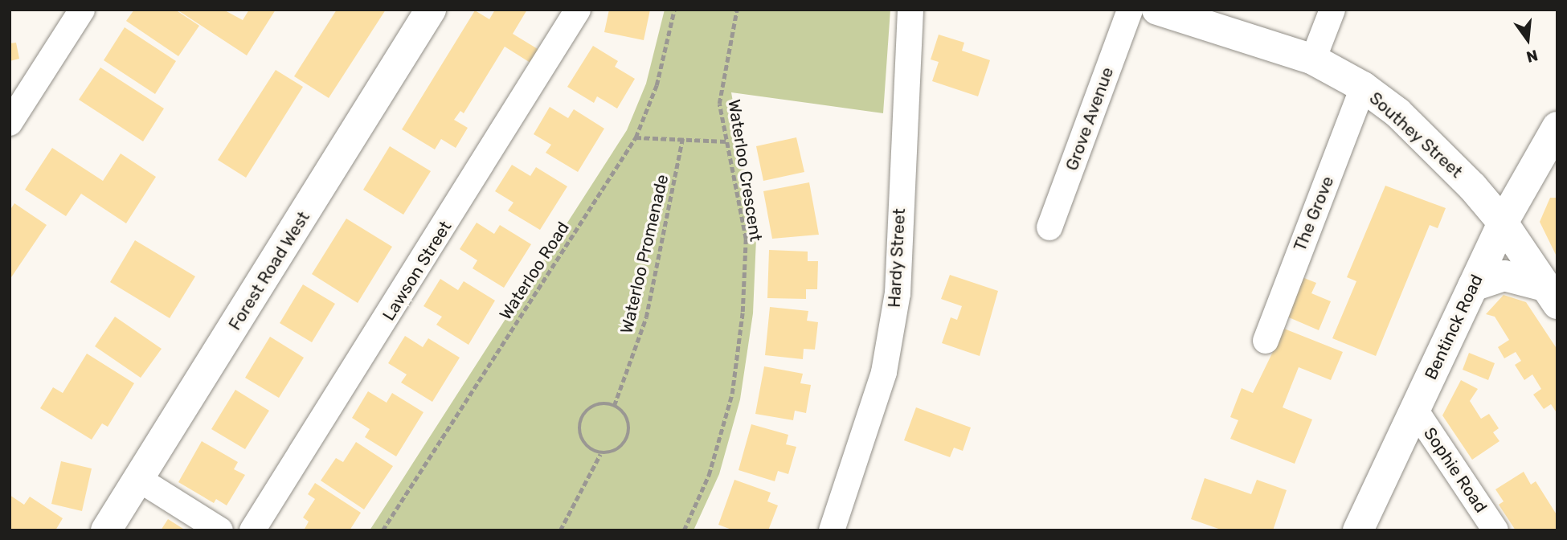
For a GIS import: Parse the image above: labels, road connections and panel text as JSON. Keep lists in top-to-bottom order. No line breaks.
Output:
{"streets":{"street":["Grove Avenue","Southey Street","The Grove","Hardy Street","Forest Road West","Lawson Street","Bentinck Road","Sophie Road"],"path":["Waterloo Crescent","Waterloo Promenade","Waterloo Road"]},"crossings":[["Southey Street","The Grove"],["Southey Street","Bentinck Road"],["Bentinck Road","Sophie Road"]],"north":"bottom"}
